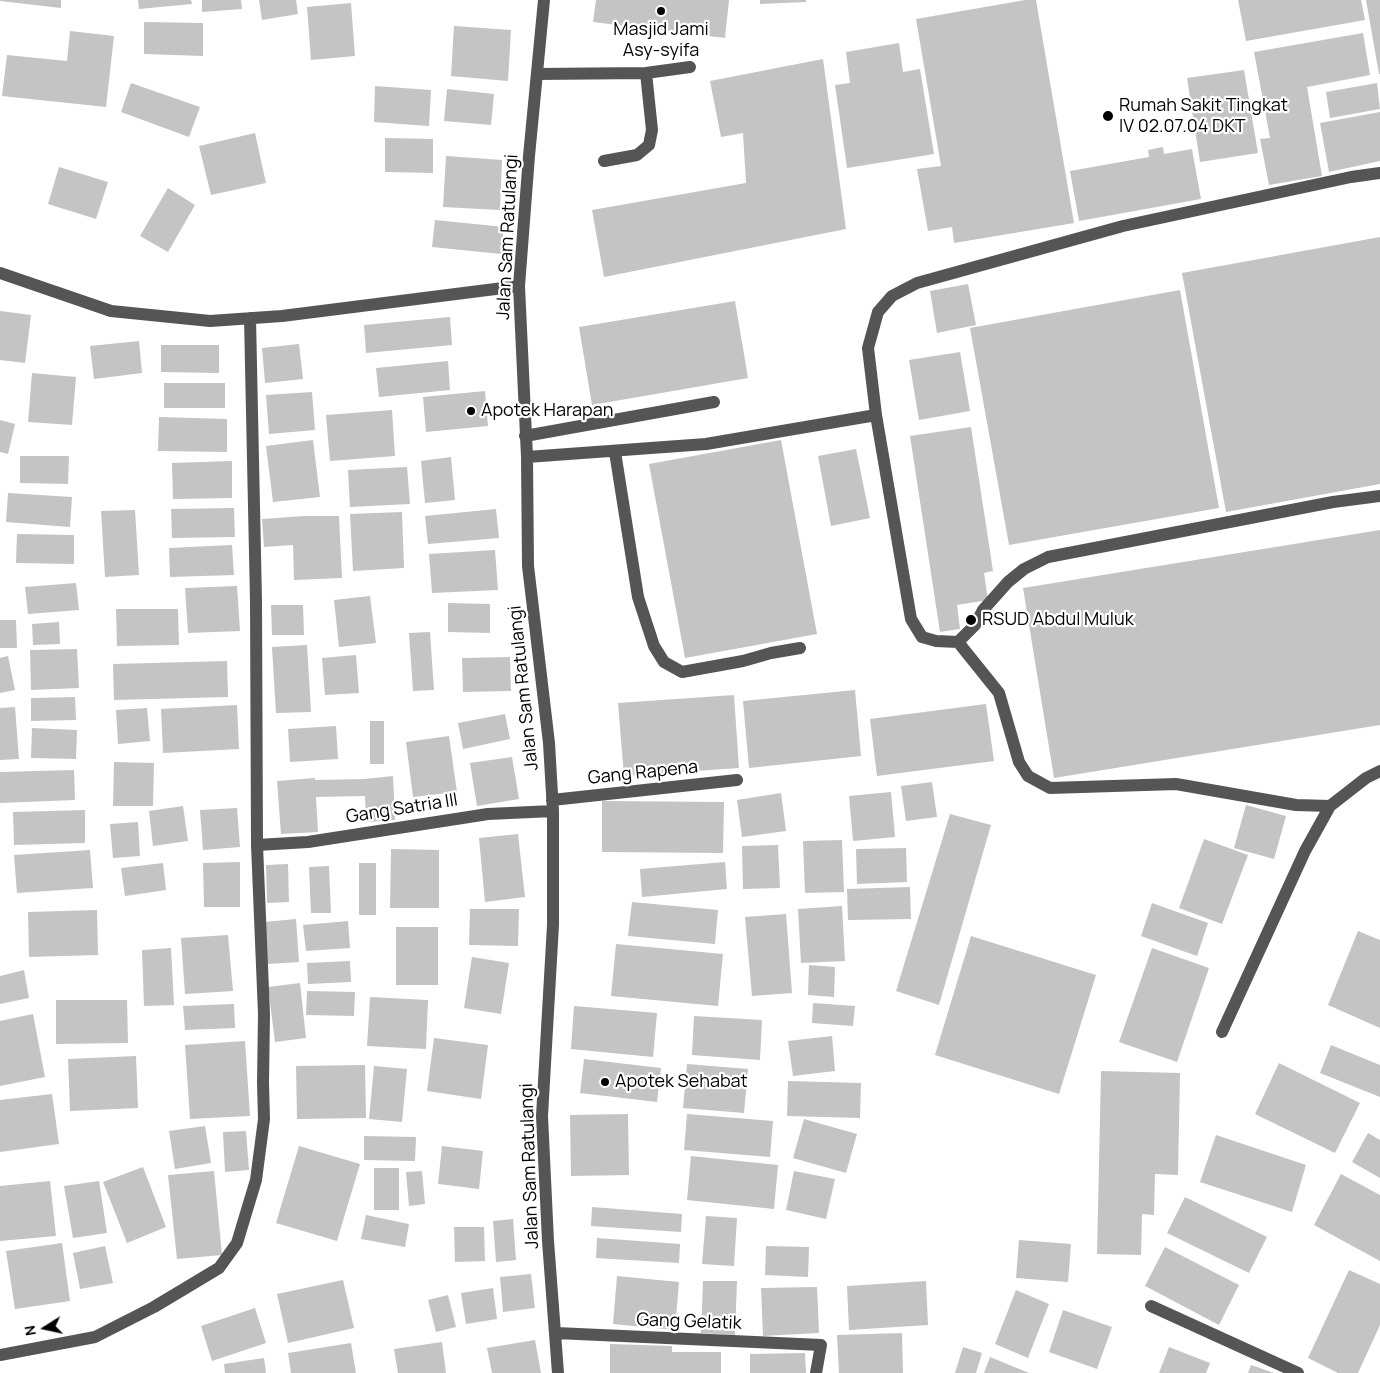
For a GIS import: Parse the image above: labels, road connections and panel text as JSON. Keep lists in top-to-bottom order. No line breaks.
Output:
{"streets":{"street":["Jalan Sam Ratulangi","Gang Rapena","Gang Satria III","Gang Gelatik"]},"crossings":[["Jalan Sam Ratulangi","Gang Rapena"],["Jalan Sam Ratulangi","Gang Satria III"],["Jalan Sam Ratulangi","Gang Gelatik"],["Gang Rapena","Gang Satria III"]],"places":["Masjid Jami Asy-syifa","Rumah Sakit Tingkat IV 02.07.04 DKT","Apotek Harapan","RSUD Abdul Muluk","Apotek Sehabat"],"north":"left"}
